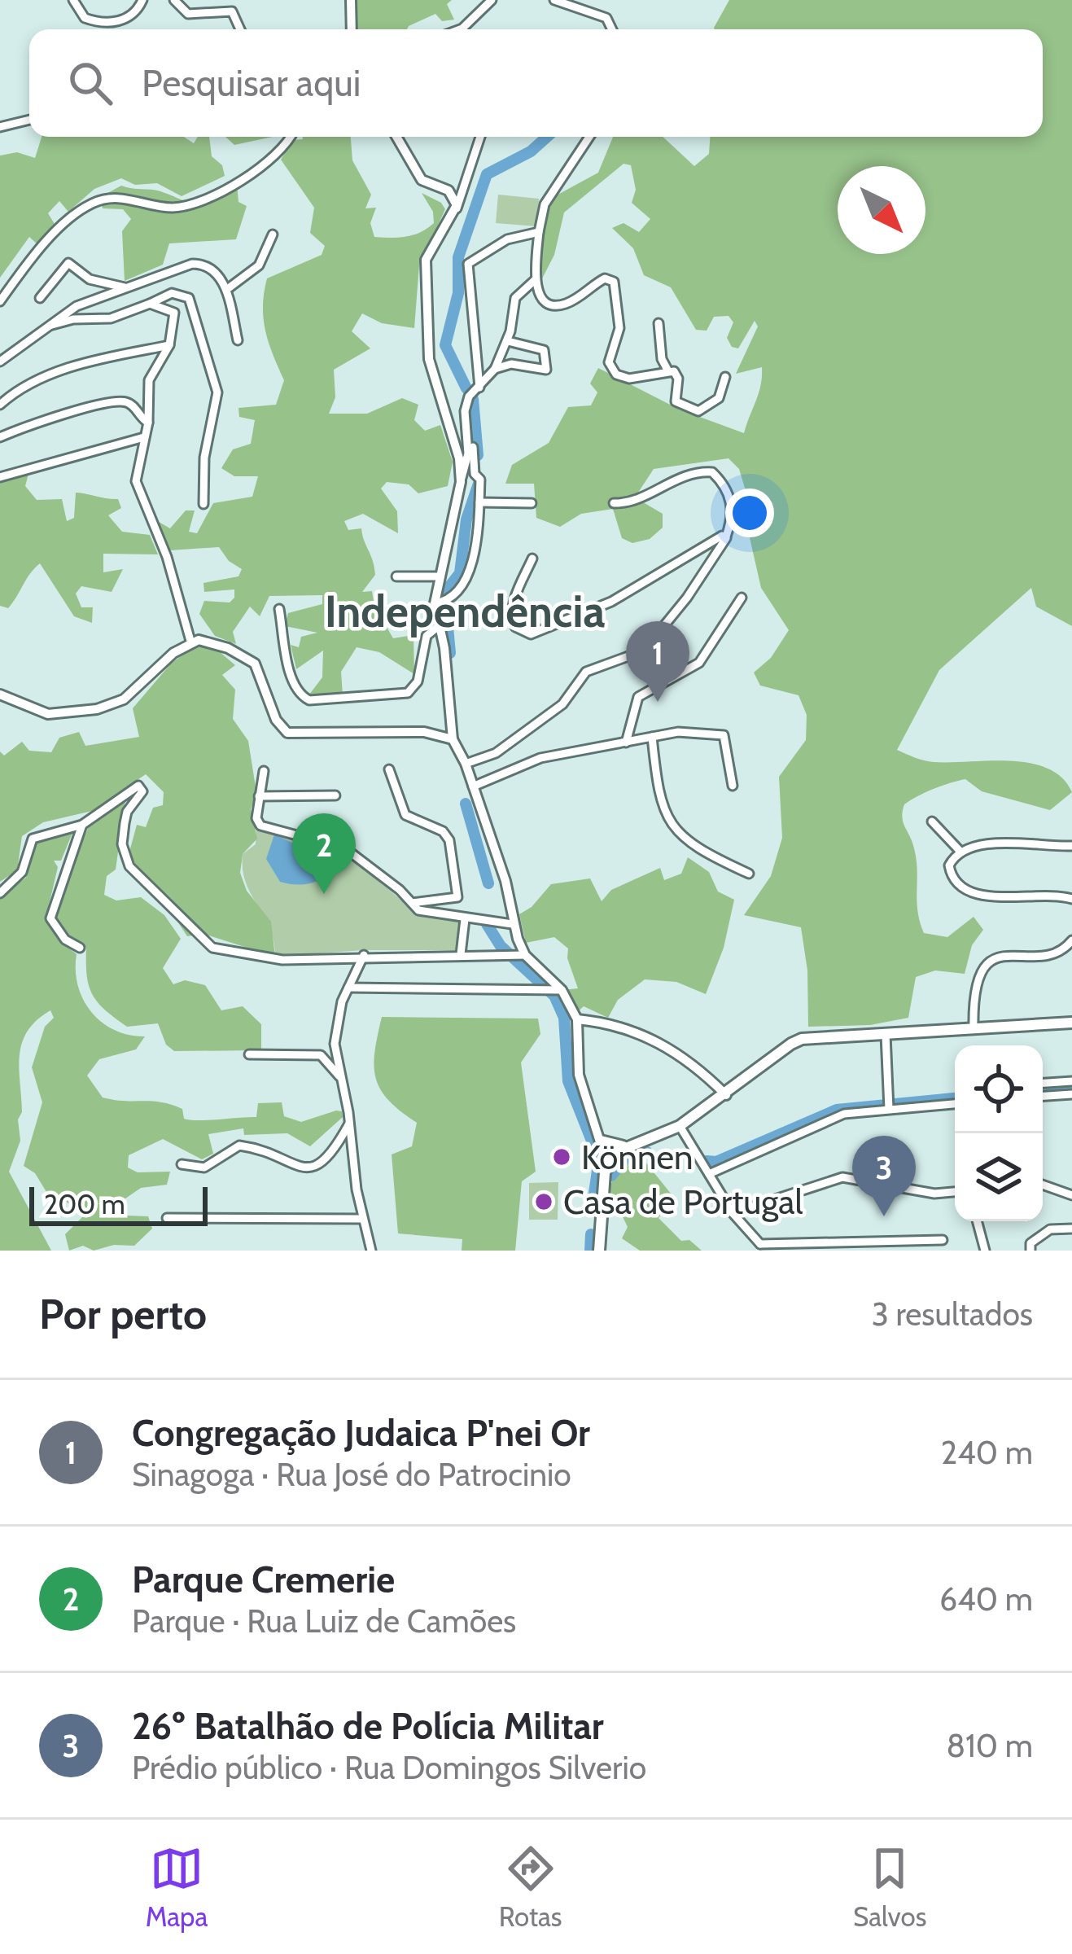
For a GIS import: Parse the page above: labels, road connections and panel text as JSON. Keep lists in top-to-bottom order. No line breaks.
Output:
{"districts":["Independência"],"places":["Können","Casa de Portugal"],"scale_bar":"200 m","north":"bottom right","page":{"search":"Pesquisar aqui","pins":["1","2","3"],"scale":"200 m","heading":["Por perto","3 resultados"],"list":[{"mark":"1","name":"Congregação Judaica P'nei Or","note":"Sinagoga · Rua José do Patrocinio","value":"240 m"},{"mark":"2","name":"Parque Cremerie","note":"Parque · Rua Luiz de Camões","value":"640 m"},{"mark":"3","name":"26º Batalhão de Polícia Militar","note":"Prédio público · Rua Domingos Silverio","value":"810 m"}],"nav":["Mapa","Rotas","Salvos"]}}
